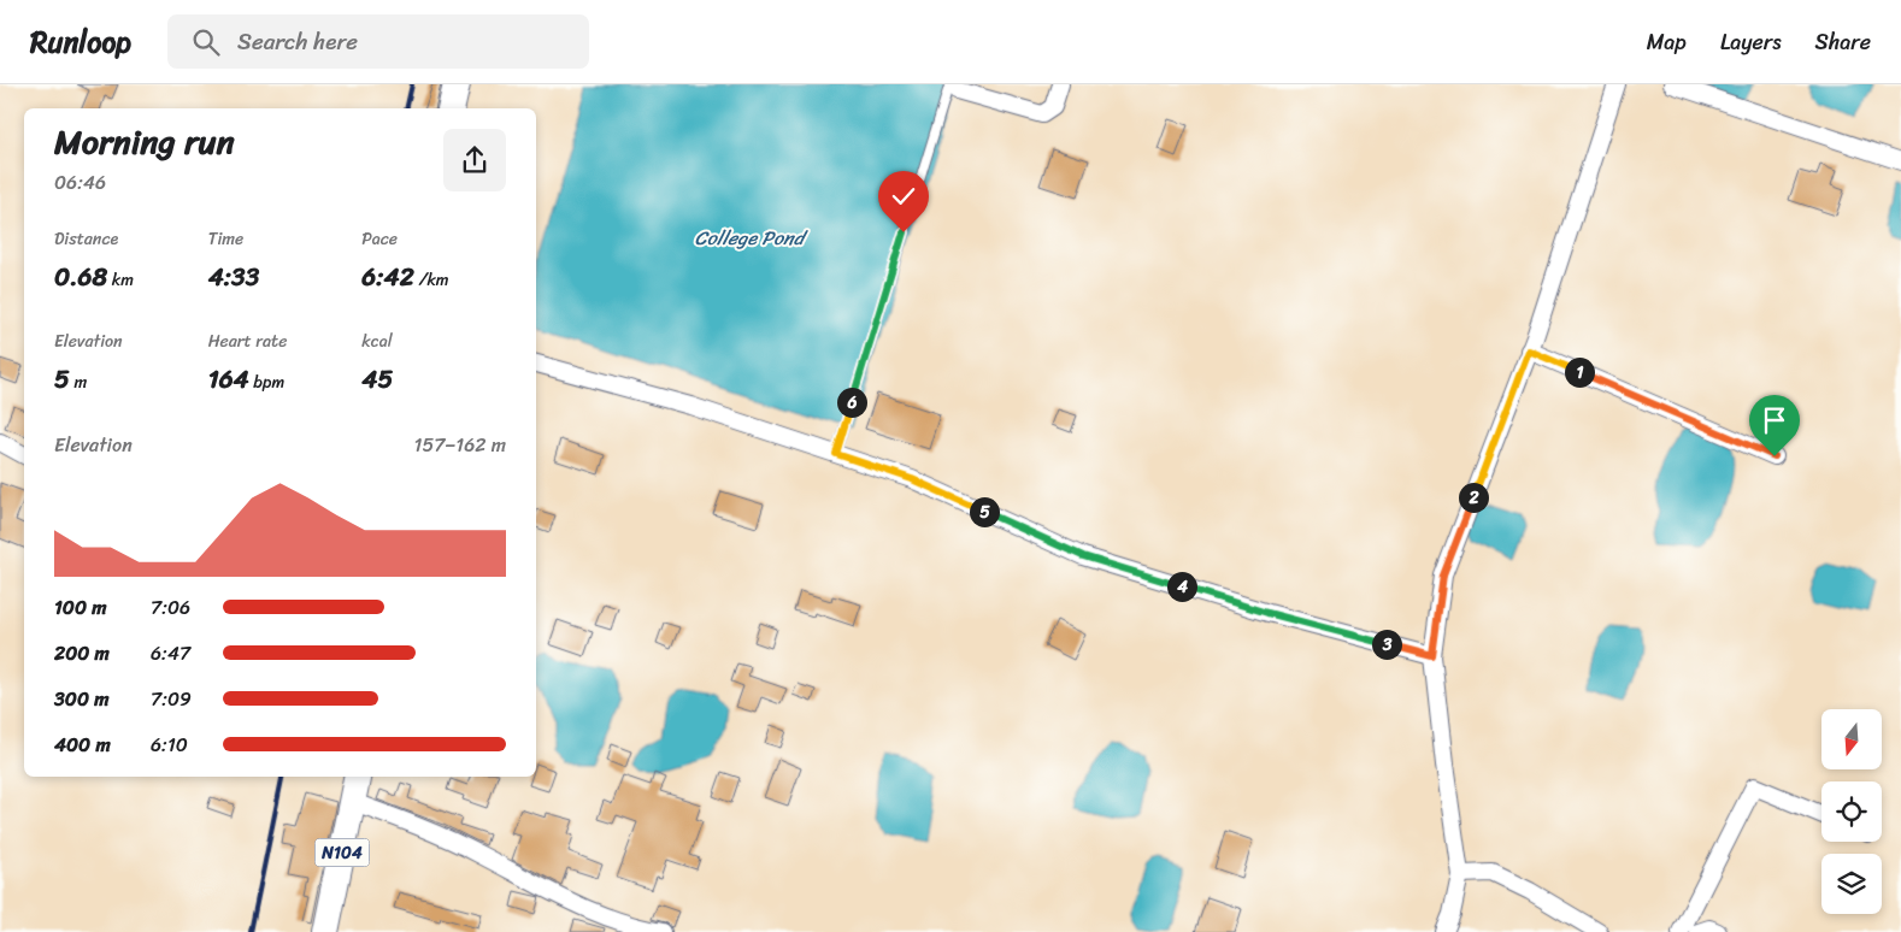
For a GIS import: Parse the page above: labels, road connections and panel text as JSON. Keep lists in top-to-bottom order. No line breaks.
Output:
{"streets":{"highway":["N104"]},"water":["College Pond"],"north":"bottom","page":{"header":"Runloop","search":"Search here","nav":["Map","Layers","Share"],"heading":["Morning run","06:46"],"stats":[["Distance","0.68 km"],["Time","4:33"],["Pace","6:42 /km"],["Elevation","5 m"],["Heart rate","164 bpm"],["kcal","45"]],"pins":["1","6","2","5","4","3"],"chart":["Elevation","157–162 m"],"list":[{"name":"100 m","note":"7:06"},{"name":"200 m","note":"6:47"},{"name":"300 m","note":"7:09"},{"name":"400 m","note":"6:10"}]}}
